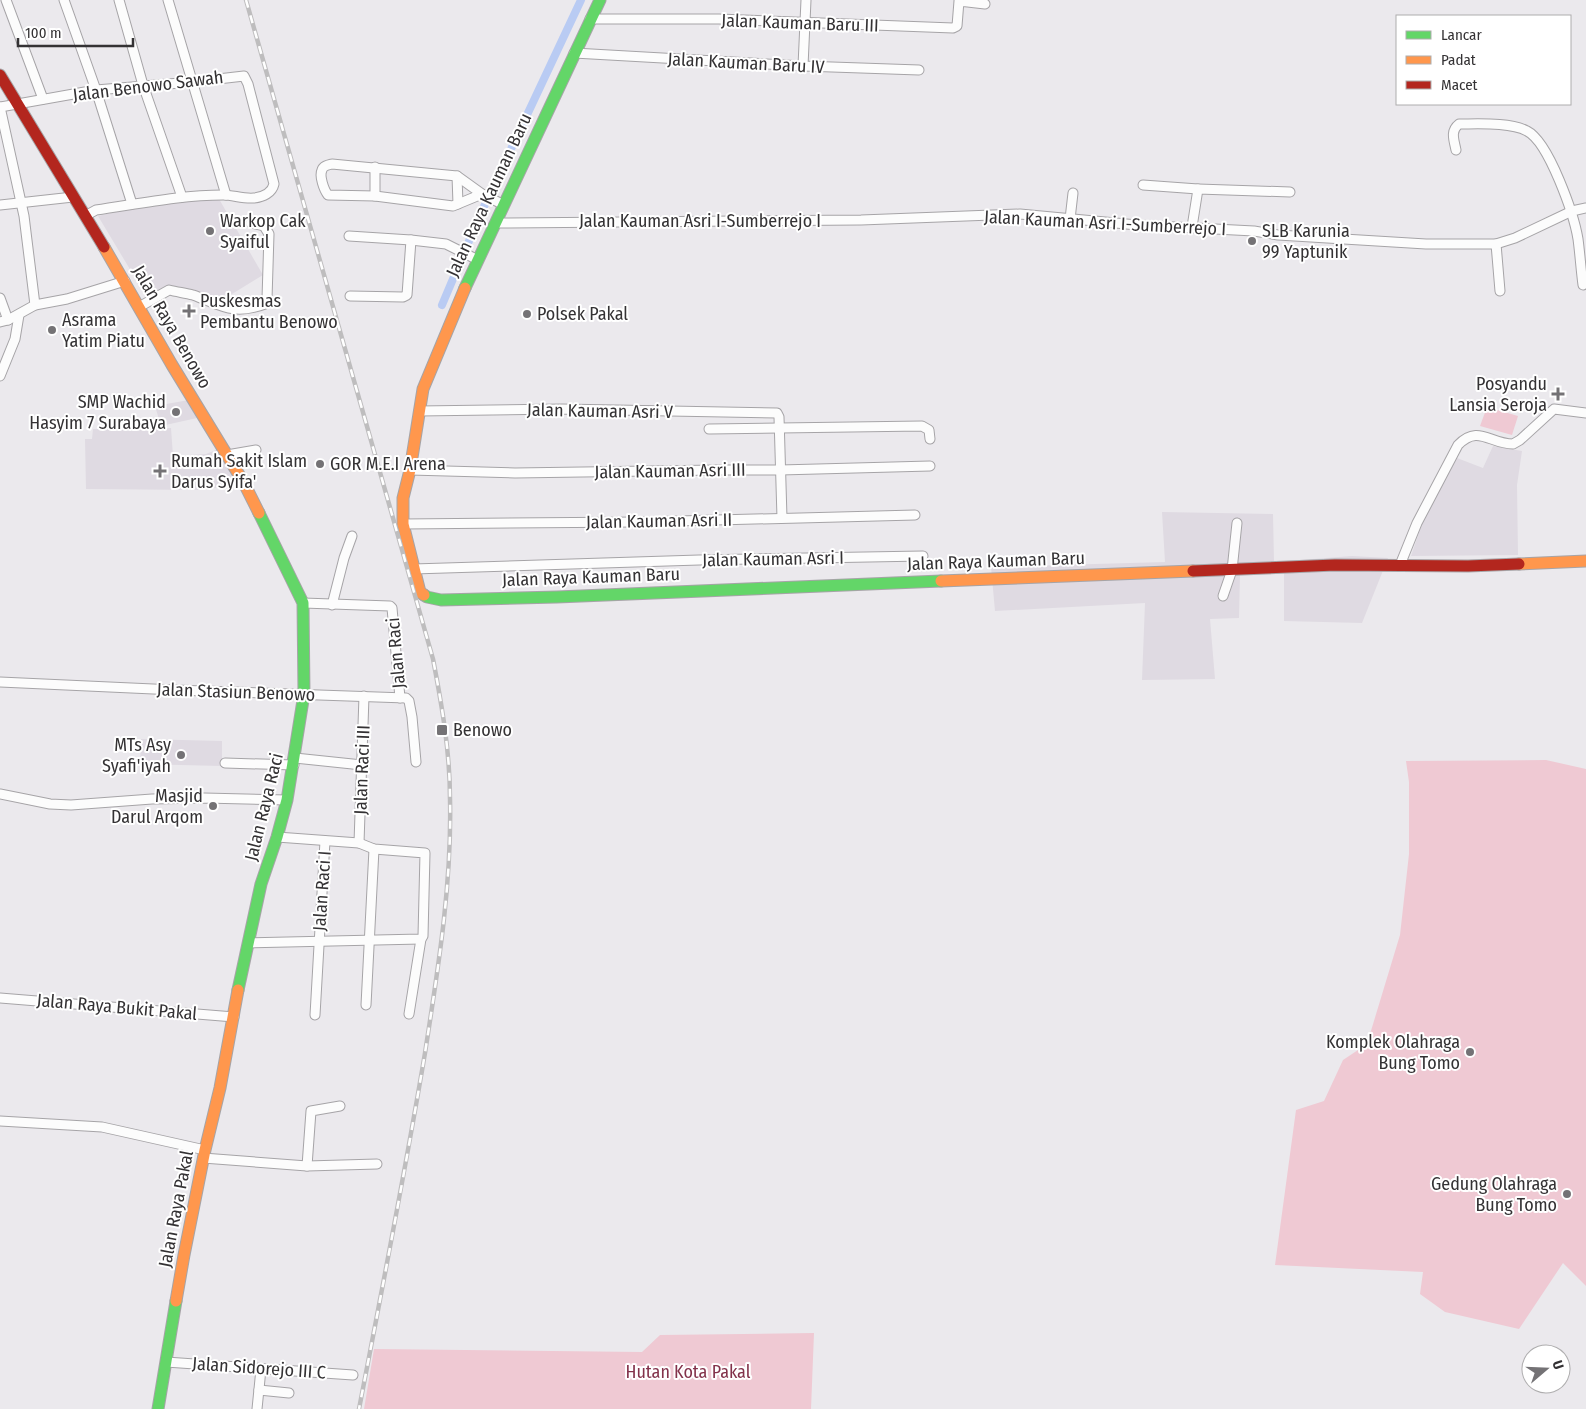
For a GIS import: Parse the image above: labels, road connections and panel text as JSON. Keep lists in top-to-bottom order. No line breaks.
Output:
{"streets":{"street":["Jalan Kauman Baru III","Jalan Kauman Baru IV","Jalan Benowo Sawah","Jalan Raya Kauman Baru","Jalan Kauman Asri I-Sumberrejo I","Jalan Raya Benowo","Jalan Kauman Asri V","Jalan Kauman Asri III","Jalan Kauman Asri II","Jalan Kauman Asri I","Jalan Raci","Jalan Stasiun Benowo","Jalan Raci III","Jalan Raya Raci","Jalan Raci I","Jalan Raya Bukit Pakal","Jalan Raya Pakal","Jalan Sidorejo III C"]},"crossings":[["Jalan Kauman Baru III","Jalan Raya Kauman Baru"],["Jalan Kauman Baru IV","Jalan Raya Kauman Baru"],["Jalan Benowo Sawah","Jalan Raya Benowo"],["Jalan Raya Kauman Baru","Jalan Kauman Asri I-Sumberrejo I"],["Jalan Raya Kauman Baru","Jalan Kauman Asri V"],["Jalan Raya Kauman Baru","Jalan Kauman Asri III"],["Jalan Raya Kauman Baru","Jalan Kauman Asri II"],["Jalan Raya Kauman Baru","Jalan Kauman Asri I"],["Jalan Raya Benowo","Jalan Raci"],["Jalan Raya Benowo","Jalan Raya Raci"],["Jalan Raci","Jalan Stasiun Benowo"],["Jalan Raci","Jalan Raya Raci"],["Jalan Stasiun Benowo","Jalan Raci III"],["Jalan Stasiun Benowo","Jalan Raya Raci"],["Jalan Raci III","Jalan Raci I"],["Jalan Raya Raci","Jalan Raci I"],["Jalan Raya Raci","Jalan Raya Bukit Pakal"],["Jalan Raya Raci","Jalan Raya Pakal"],["Jalan Raya Bukit Pakal","Jalan Raya Pakal"],["Jalan Raya Pakal","Jalan Sidorejo III C"]],"parks":["Hutan Kota Pakal"],"places":{"other":["Warkop Cak Syaiful","SLB Karunia 99 Yaptunik","Polsek Pakal","Asrama Yatim Piatu","SMP Wachid Hasyim 7 Surabaya","GOR M.E.I Arena","MTs Asy Syafi'iyah","Masjid Darul Arqom","Komplek Olahraga Bung Tomo","Gedung Olahraga Bung Tomo"],"health":["Puskesmas Pembantu Benowo","Posyandu Lansia Seroja","Rumah Sakit Islam Darus Syifa'"],"transit":["Benowo"]},"legend":["Lancar","Padat","Macet"],"scale_bar":"100 m","north":"right"}
